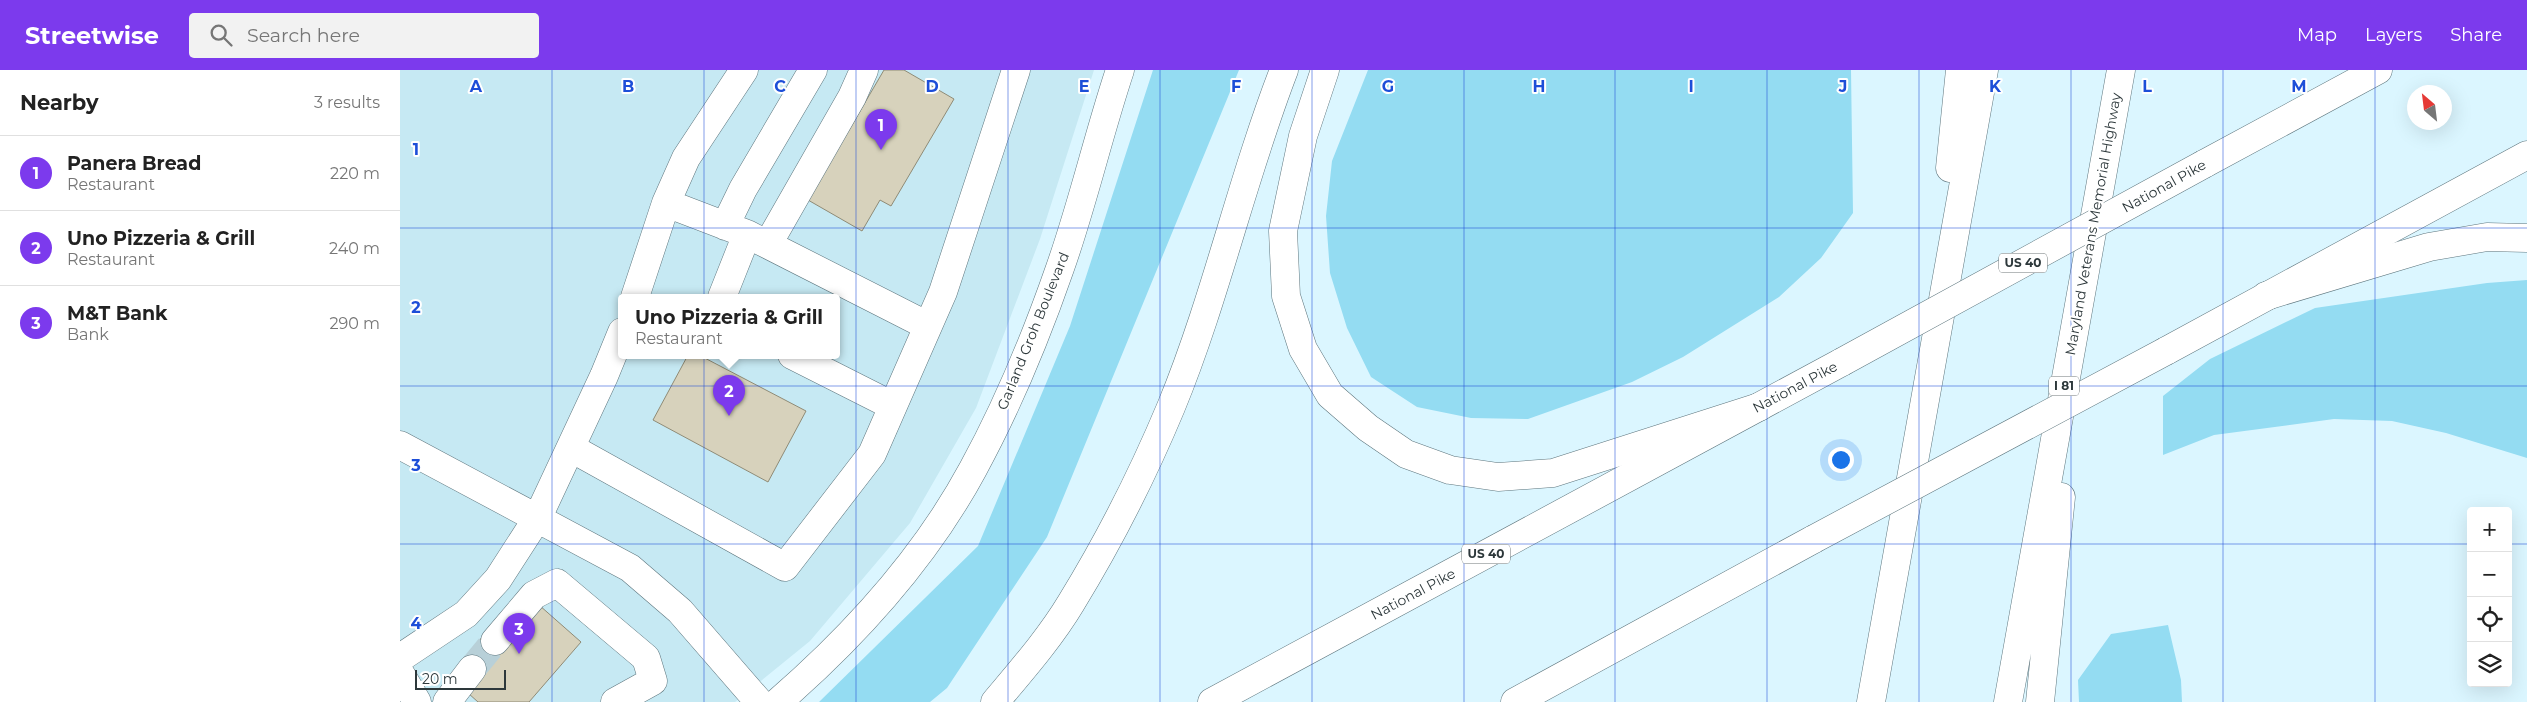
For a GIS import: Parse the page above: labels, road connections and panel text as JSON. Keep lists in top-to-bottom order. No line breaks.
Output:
{"streets":{"main road":["National Pike","Maryland Veterans Memorial Highway","US 40","Garland Groh Boulevard","I 81"]},"scale_bar":"20 m","north":"top left","page":{"header":"Streetwise","search":"Search here","nav":["Map","Layers","Share"],"heading":["Nearby","3 results"],"pins":["1","2","3"],"list":[{"mark":"1","name":"Panera Bread","note":"Restaurant","value":"220 m"},{"mark":"2","name":"Uno Pizzeria & Grill","note":"Restaurant","value":"240 m"},{"mark":"3","name":"M&T Bank","note":"Bank","value":"290 m"}],"popup":["Uno Pizzeria & Grill","Restaurant"],"map_buttons":["+","−"],"scale":"20 m"},"grid":{"columns":["A","B","C","D","E","F","G","H","I","J","K","L","M"],"rows":["1","2","3","4"]}}
